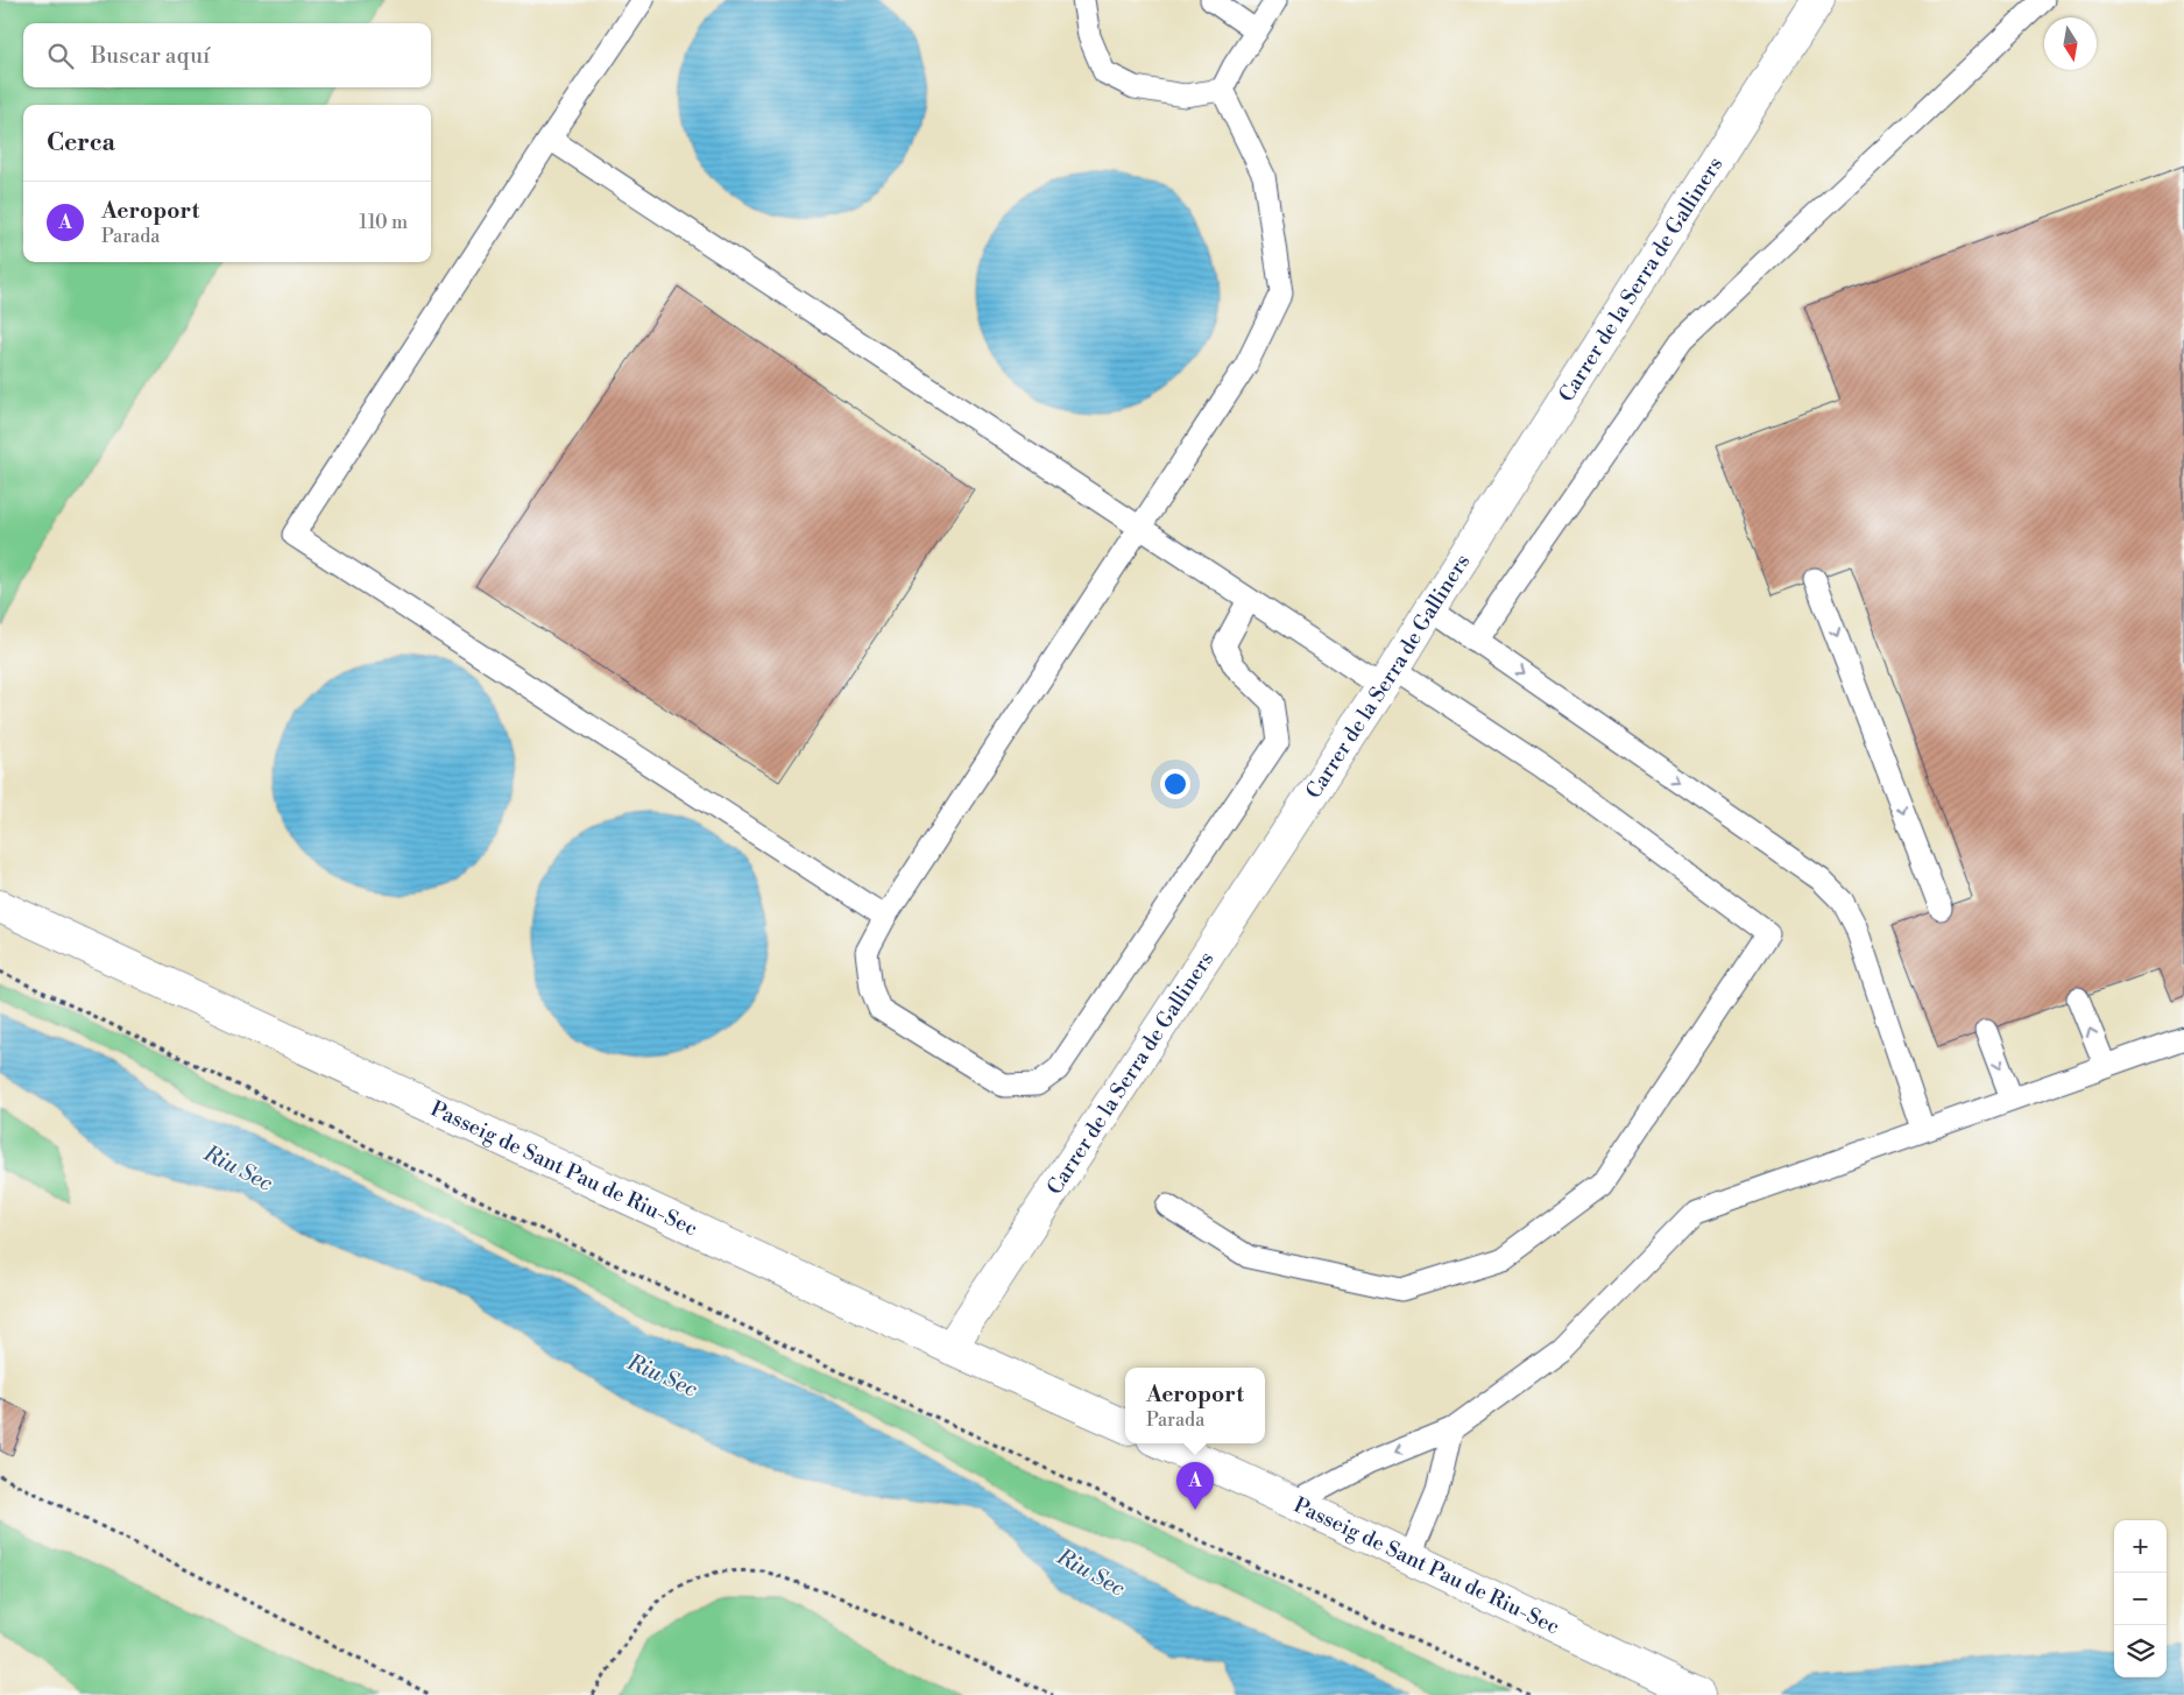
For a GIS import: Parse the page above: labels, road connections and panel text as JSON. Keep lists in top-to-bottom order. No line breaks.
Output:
{"streets":{"street":["Carrer de la Serra de Galliners","Passeig de Sant Pau de Riu-Sec"]},"crossings":[["Carrer de la Serra de Galliners","Passeig de Sant Pau de Riu-Sec"]],"water":["Riu Sec"],"north":"bottom","page":{"search":"Buscar aquí","heading":"Cerca","list":[{"mark":"A","name":"Aeroport","note":"Parada","value":"110 m"}],"popup":["Aeroport","Parada"],"pins":"A","map_buttons":["+","−"]}}
